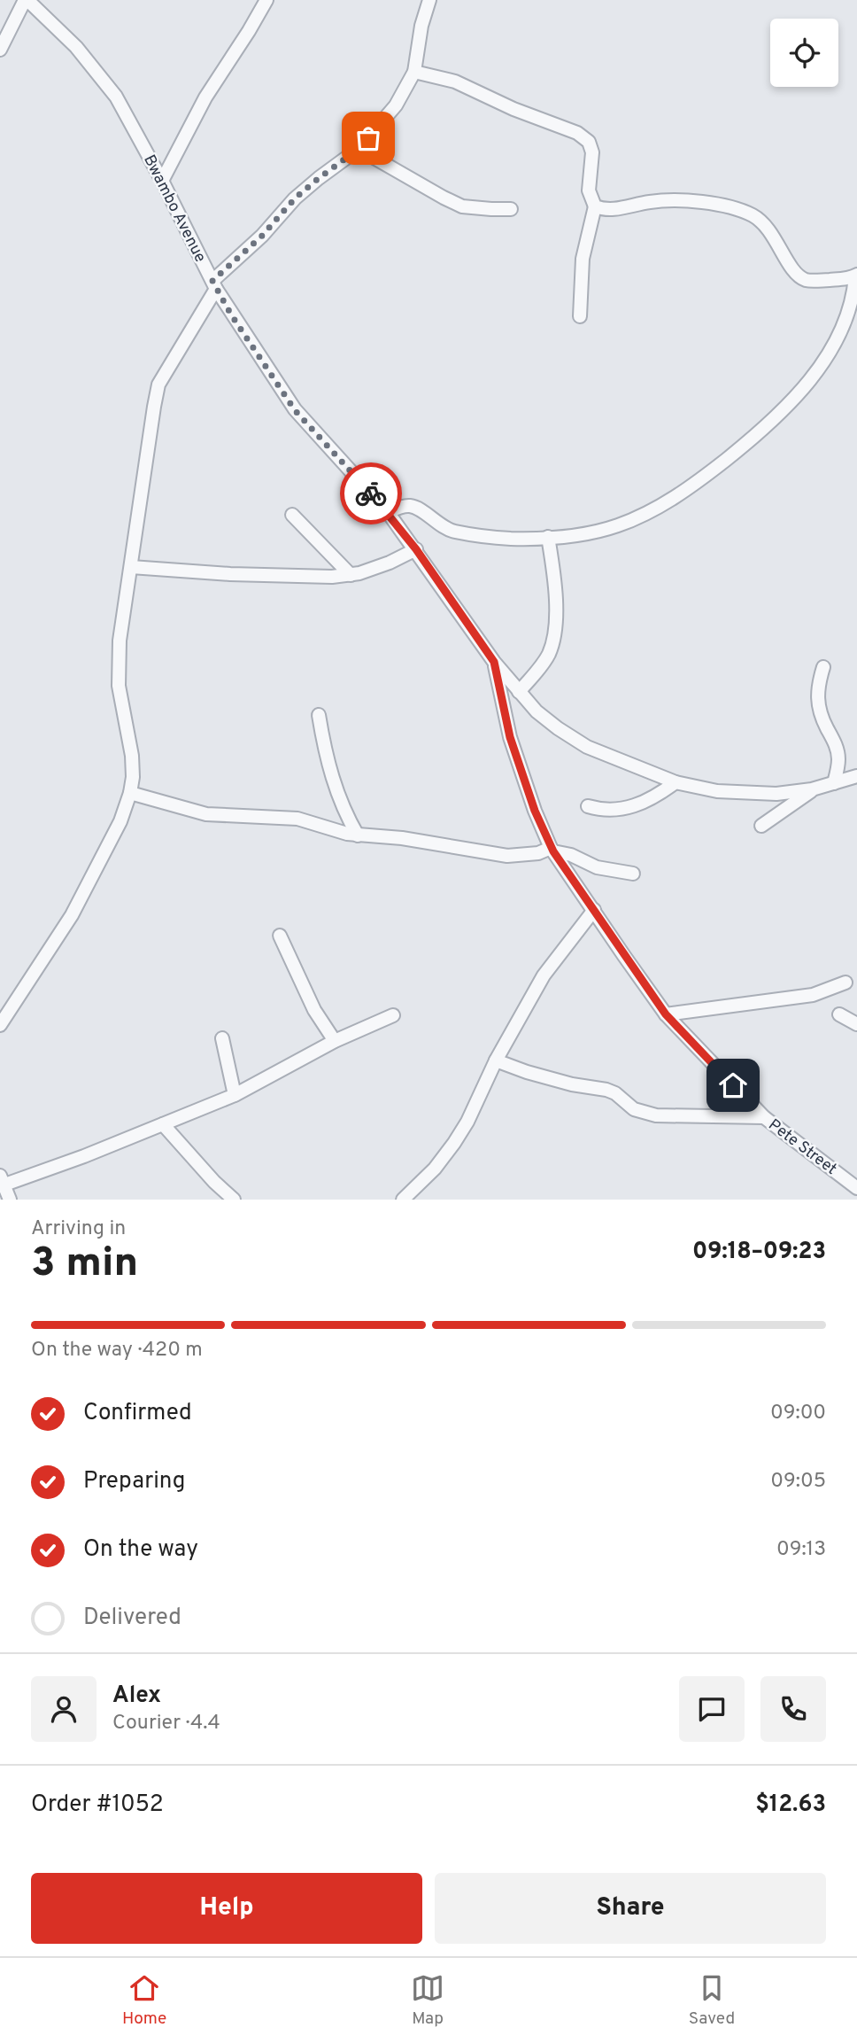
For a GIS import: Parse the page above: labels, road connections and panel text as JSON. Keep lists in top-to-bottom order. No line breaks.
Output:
{"streets":{"street":["Bwambo Avenue","Pete Street"]},"crossings":[["Bwambo Avenue","Pete Street"]],"page":{"heading":["3 min","Arriving in","09:18–09:23"],"panel":["Alex","Courier · 4.4","Order #1052","$12.63"],"bar":"On the way · 420 m","list":[["Confirmed","09:00"],["Preparing","09:05"],["On the way","09:13"],"Delivered"],"buttons":["Help","Share"],"tabs":["Home","Map","Saved"]}}
